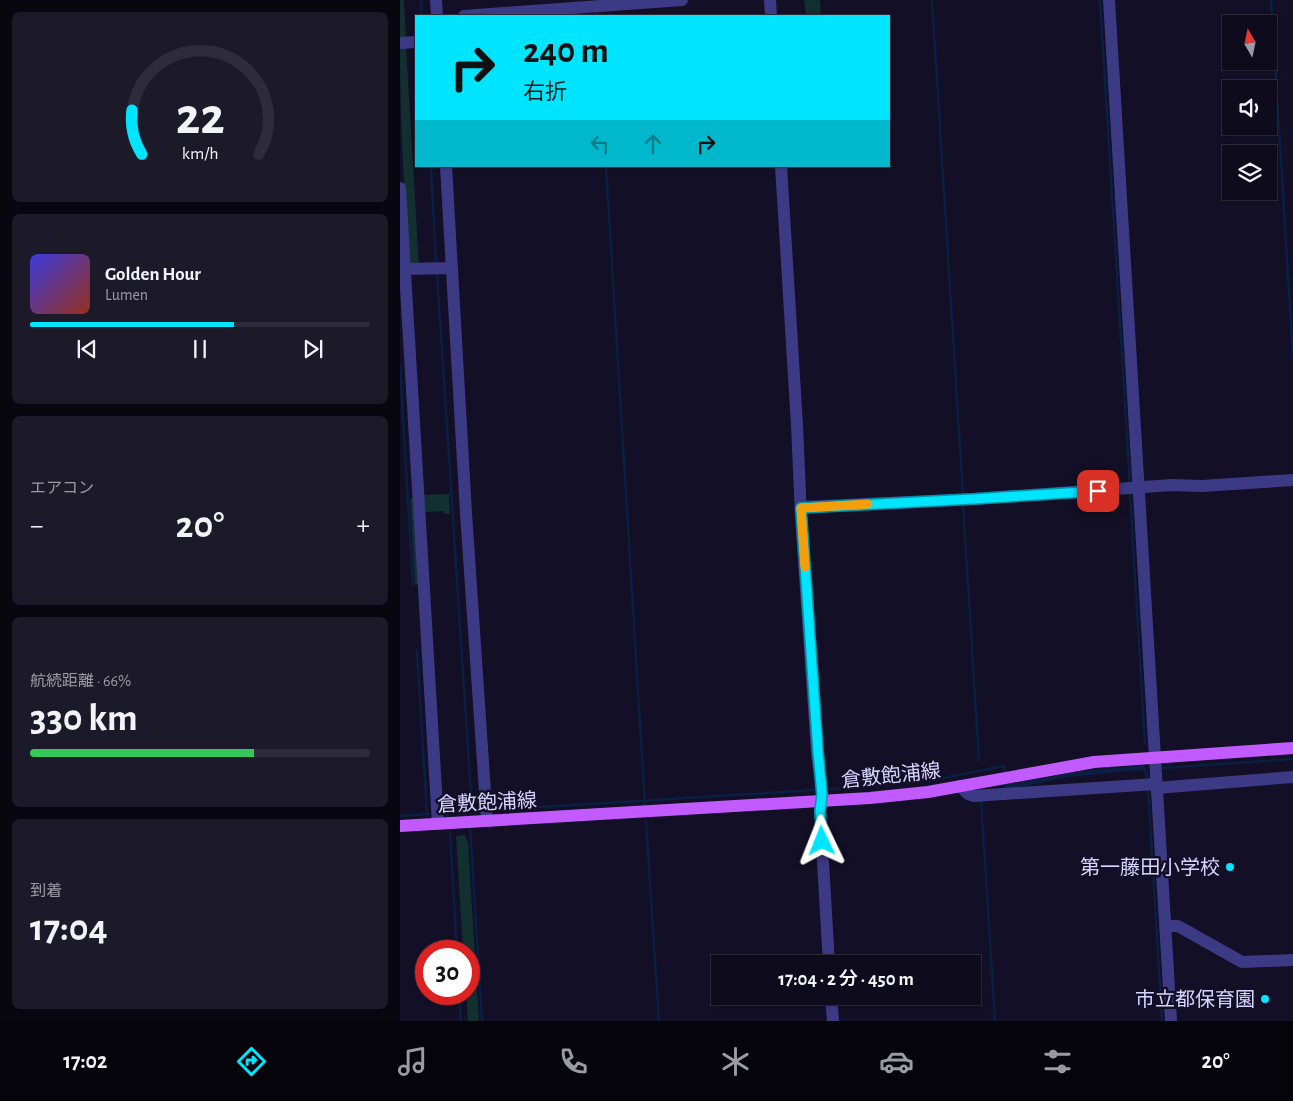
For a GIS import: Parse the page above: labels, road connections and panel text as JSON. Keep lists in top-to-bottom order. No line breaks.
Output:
{"streets":{"main road":["倉敷飽浦線"]},"places":["第一藤田小学校","市立都保育園"],"north":"top","page":{"turn":["240 m","右折"],"song":["Golden Hour","Lumen"],"tile":["エアコン",["航続距離 · 66%","330 km"],["到着","17:04"]],"heat":["−","20°","+"],"limit":"30","trip":"17:04 · 2 分 · 450 m","tabs":["17:02","20°"],"gauge":["22","km/h"]}}
